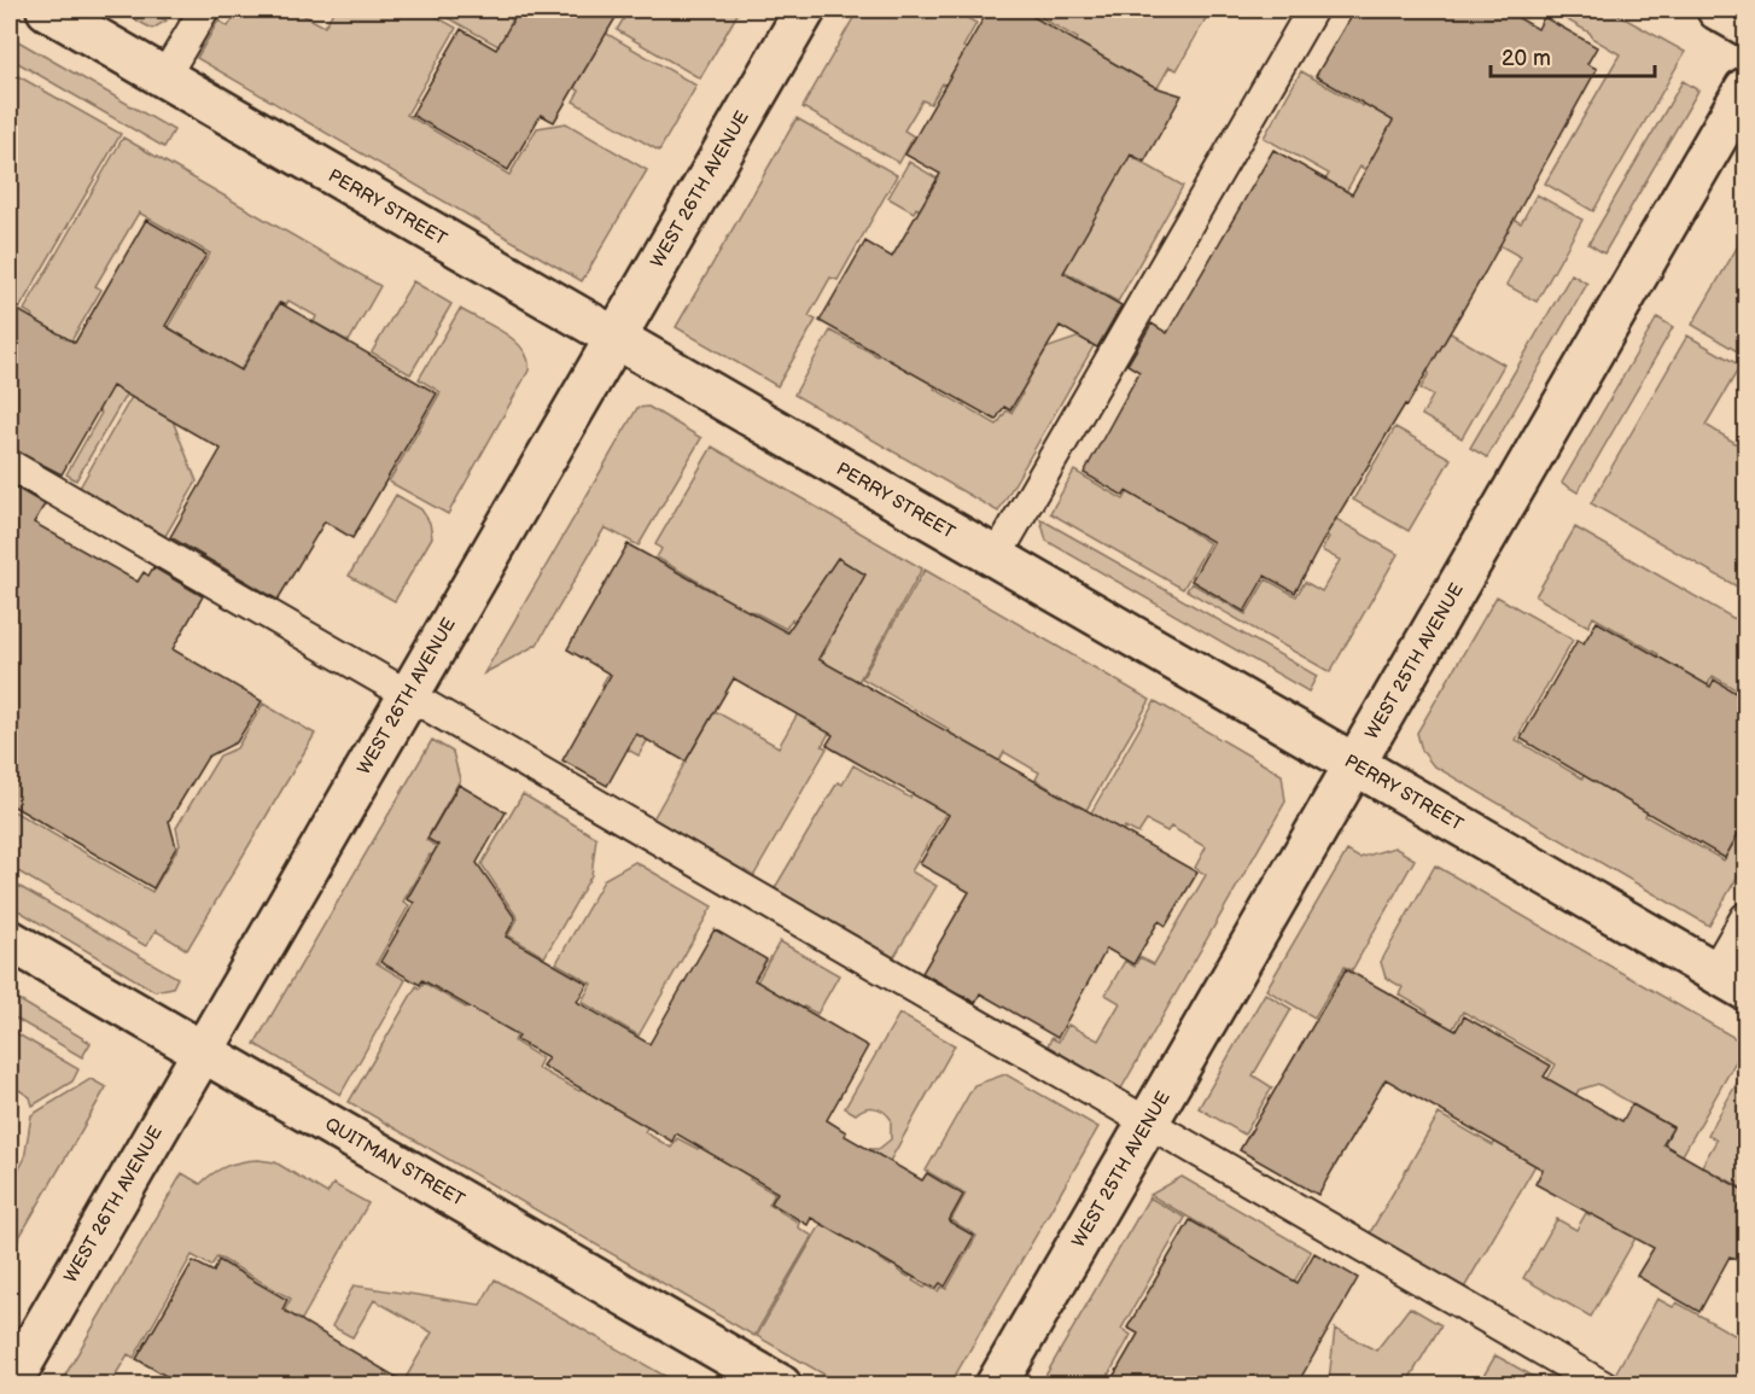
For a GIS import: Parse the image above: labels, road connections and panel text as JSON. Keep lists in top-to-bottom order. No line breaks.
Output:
{"streets":{"street":["WEST 26TH AVENUE","PERRY STREET","WEST 25TH AVENUE","QUITMAN STREET"]},"crossings":[["WEST 26TH AVENUE","PERRY STREET"],["WEST 26TH AVENUE","QUITMAN STREET"],["PERRY STREET","WEST 25TH AVENUE"]],"scale_bar":"20 m"}
